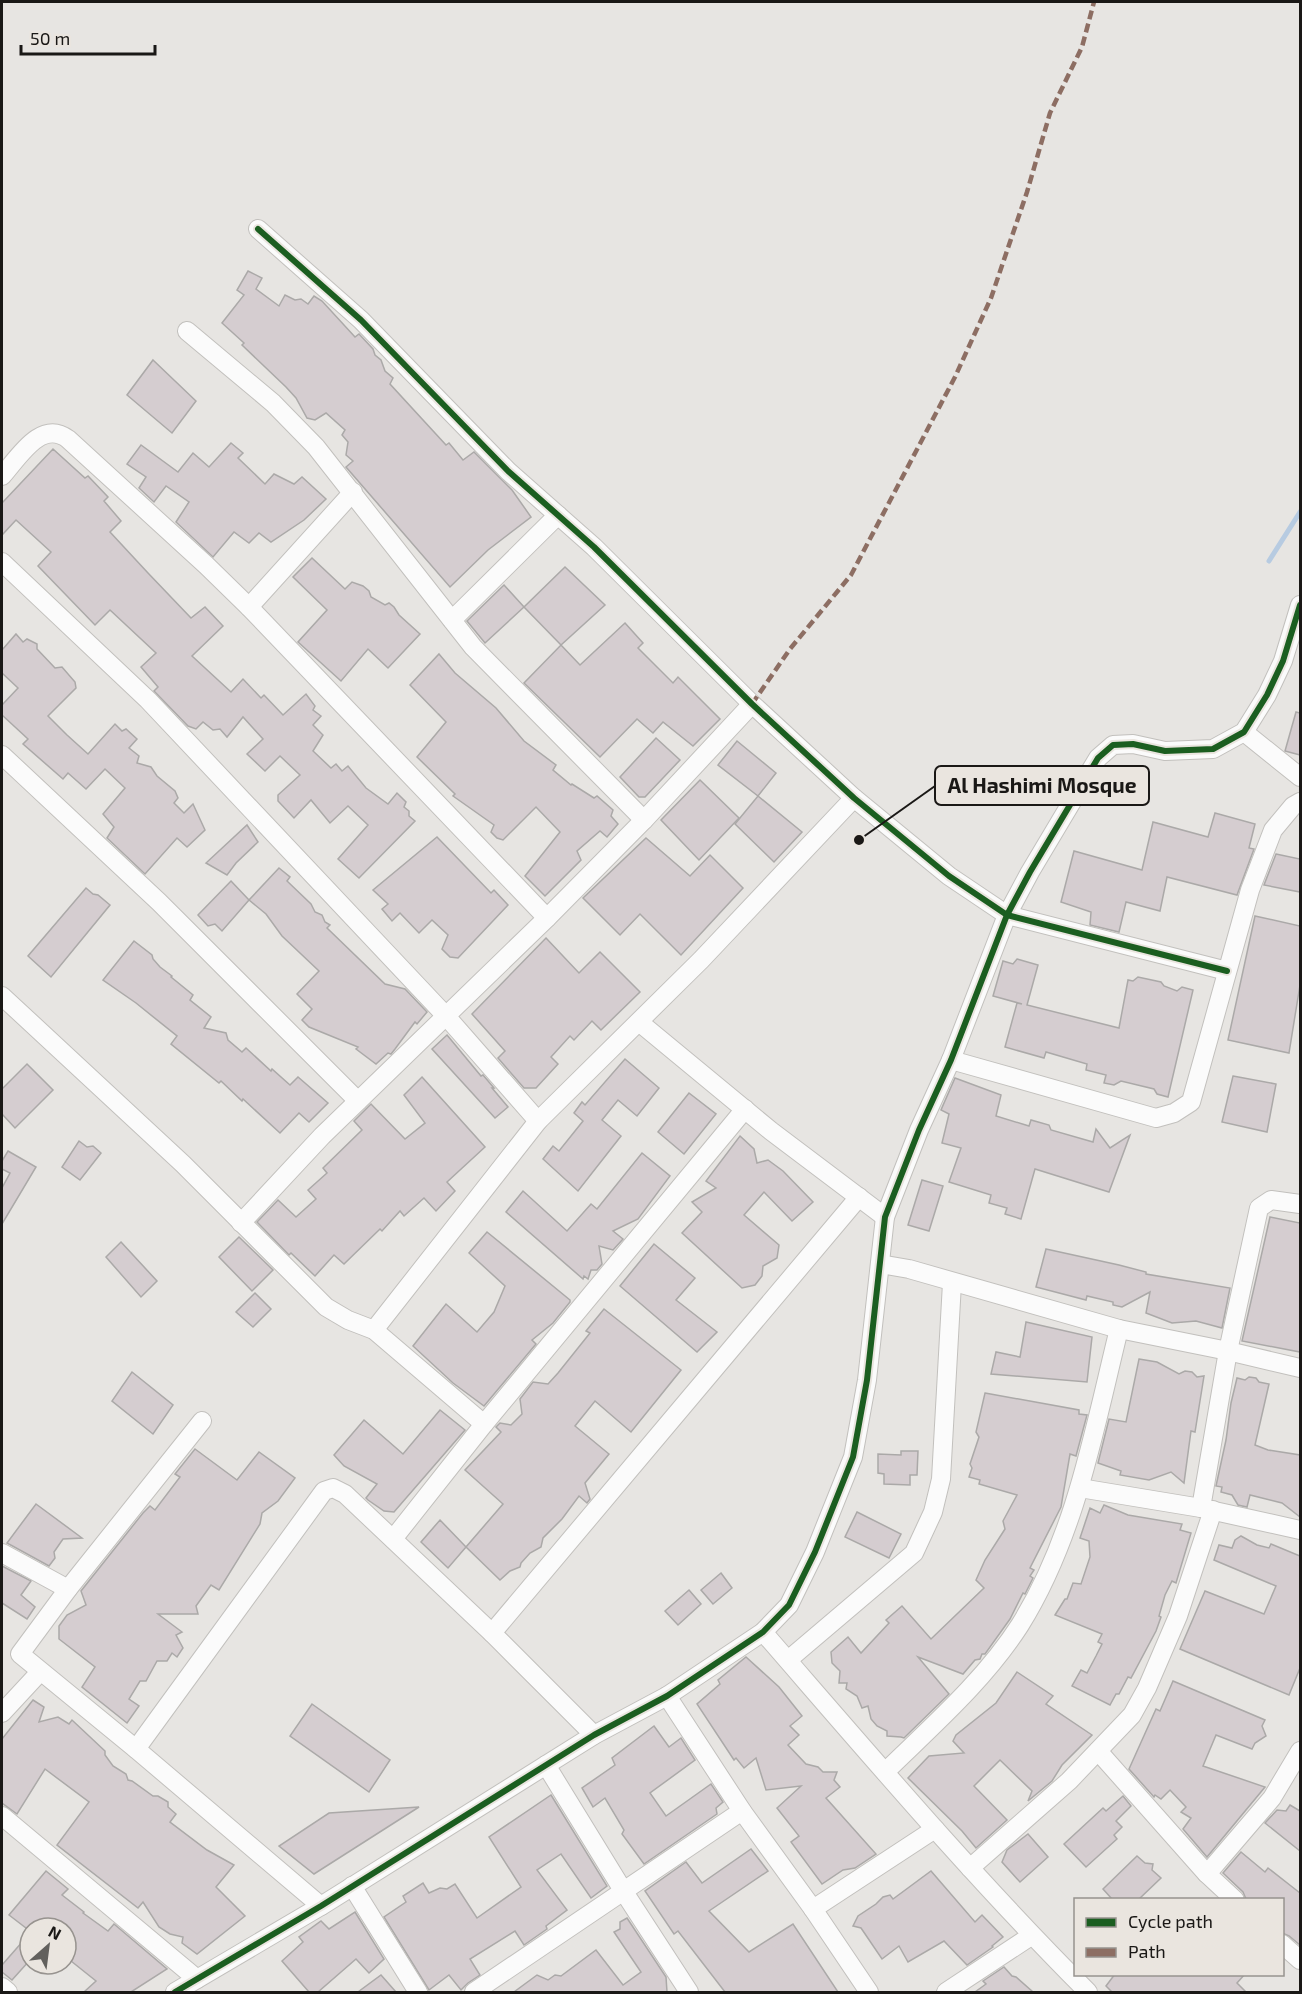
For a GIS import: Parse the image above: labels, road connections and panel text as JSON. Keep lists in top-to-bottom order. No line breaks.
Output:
{"places":["Al Hashimi Mosque"],"legend":["Cycle path","Path"],"scale_bar":"50 m","north":"top right"}
